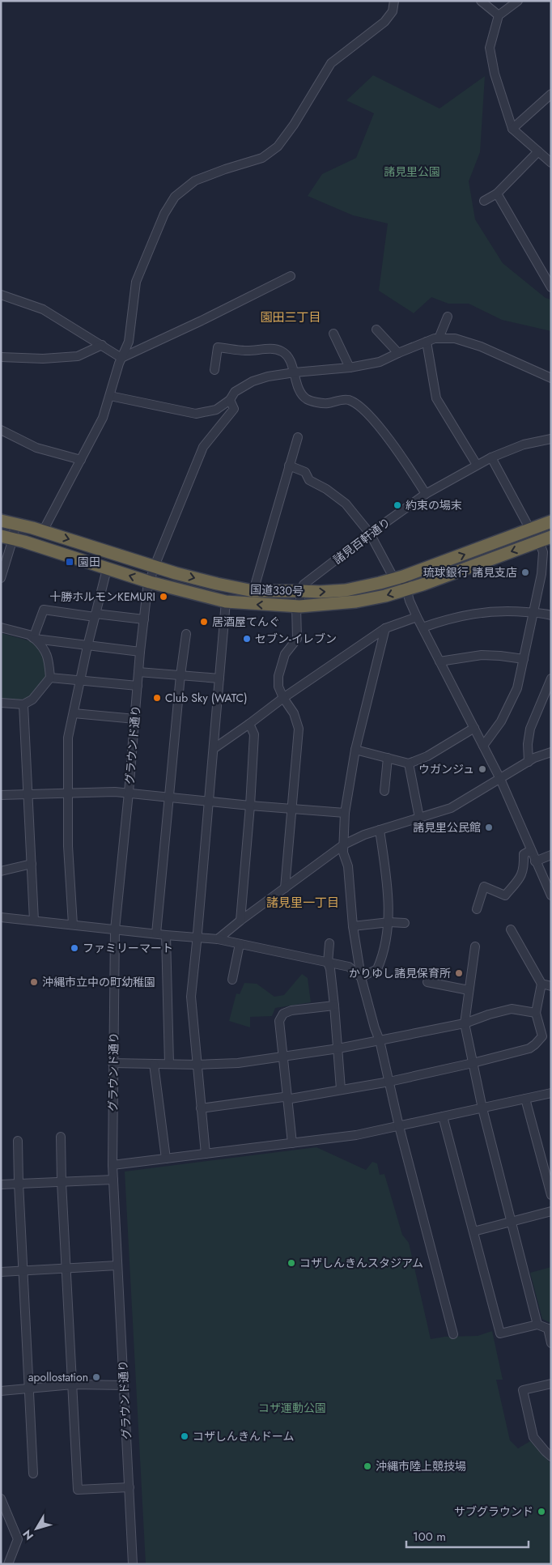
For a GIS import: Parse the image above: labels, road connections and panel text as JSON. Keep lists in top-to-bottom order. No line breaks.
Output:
{"streets":{"highway":["国道330号"],"street":["諸見百軒通り","グラウンド通り"]},"crossings":[["諸見百軒通り","国道330号"],["国道330号","グラウンド通り"]],"districts":["園田三丁目","諸見里一丁目"],"parks":["諸見里公園","コザ運動公園"],"places":{"other":["約束の場末","琉球銀行 諸見支店","十勝ホルモンKEMURI","居酒屋てんぐ","セブン-イレブン","Club Sky (WATC)","ウガンジュ","諸見里公民館","ファミリーマート","かりゆし諸見保育所","沖縄市立中の町幼稚園","コザしんきんスタジアム","apollostation","コザしんきんドーム","沖縄市陸上競技場","サブグラウンド"],"transit":["園田"]},"scale_bar":"100 m","north":"bottom left"}
